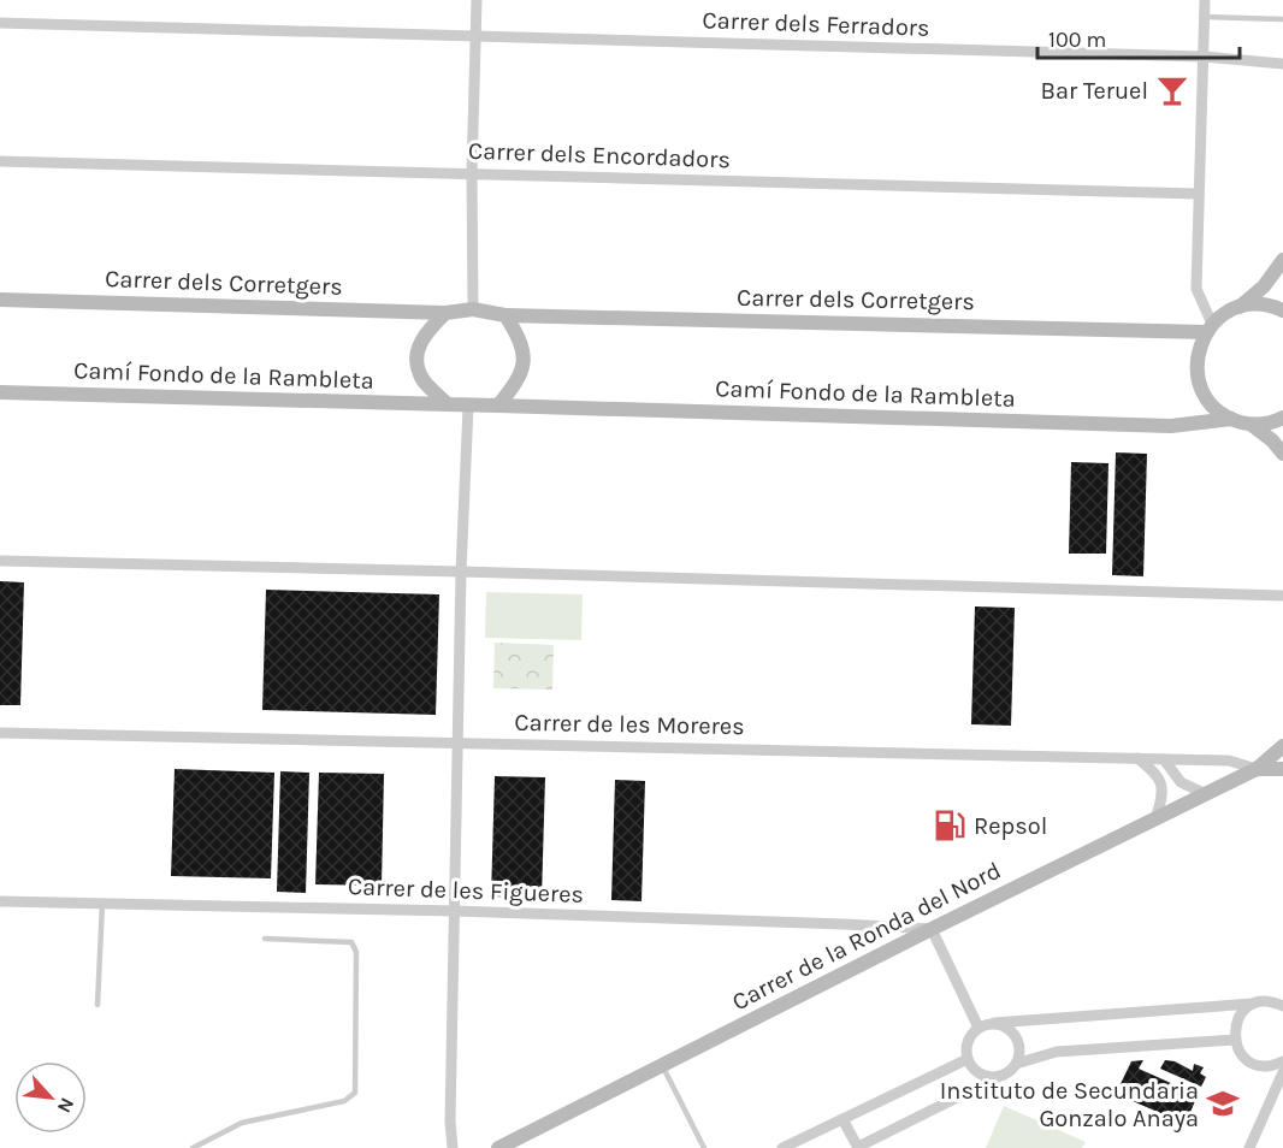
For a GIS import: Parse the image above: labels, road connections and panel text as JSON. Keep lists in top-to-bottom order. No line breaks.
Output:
{"streets":{"street":["Carrer dels Ferradors","Carrer dels Encordadors","Carrer dels Corretgers","Camí Fondo de la Rambleta","Carrer de les Moreres","Carrer de les Figueres","Carrer de la Ronda del Nord"]},"crossings":[["Carrer dels Corretgers","Camí Fondo de la Rambleta"],["Carrer de les Moreres","Carrer de la Ronda del Nord"],["Carrer de les Figueres","Carrer de la Ronda del Nord"]],"places":{"bar":["Bar Teruel"],"fuel station":["Repsol"],"school or university":["Instituto de Secundaria Gonzalo Anaya"]},"scale_bar":"100 m","north":"bottom right"}
